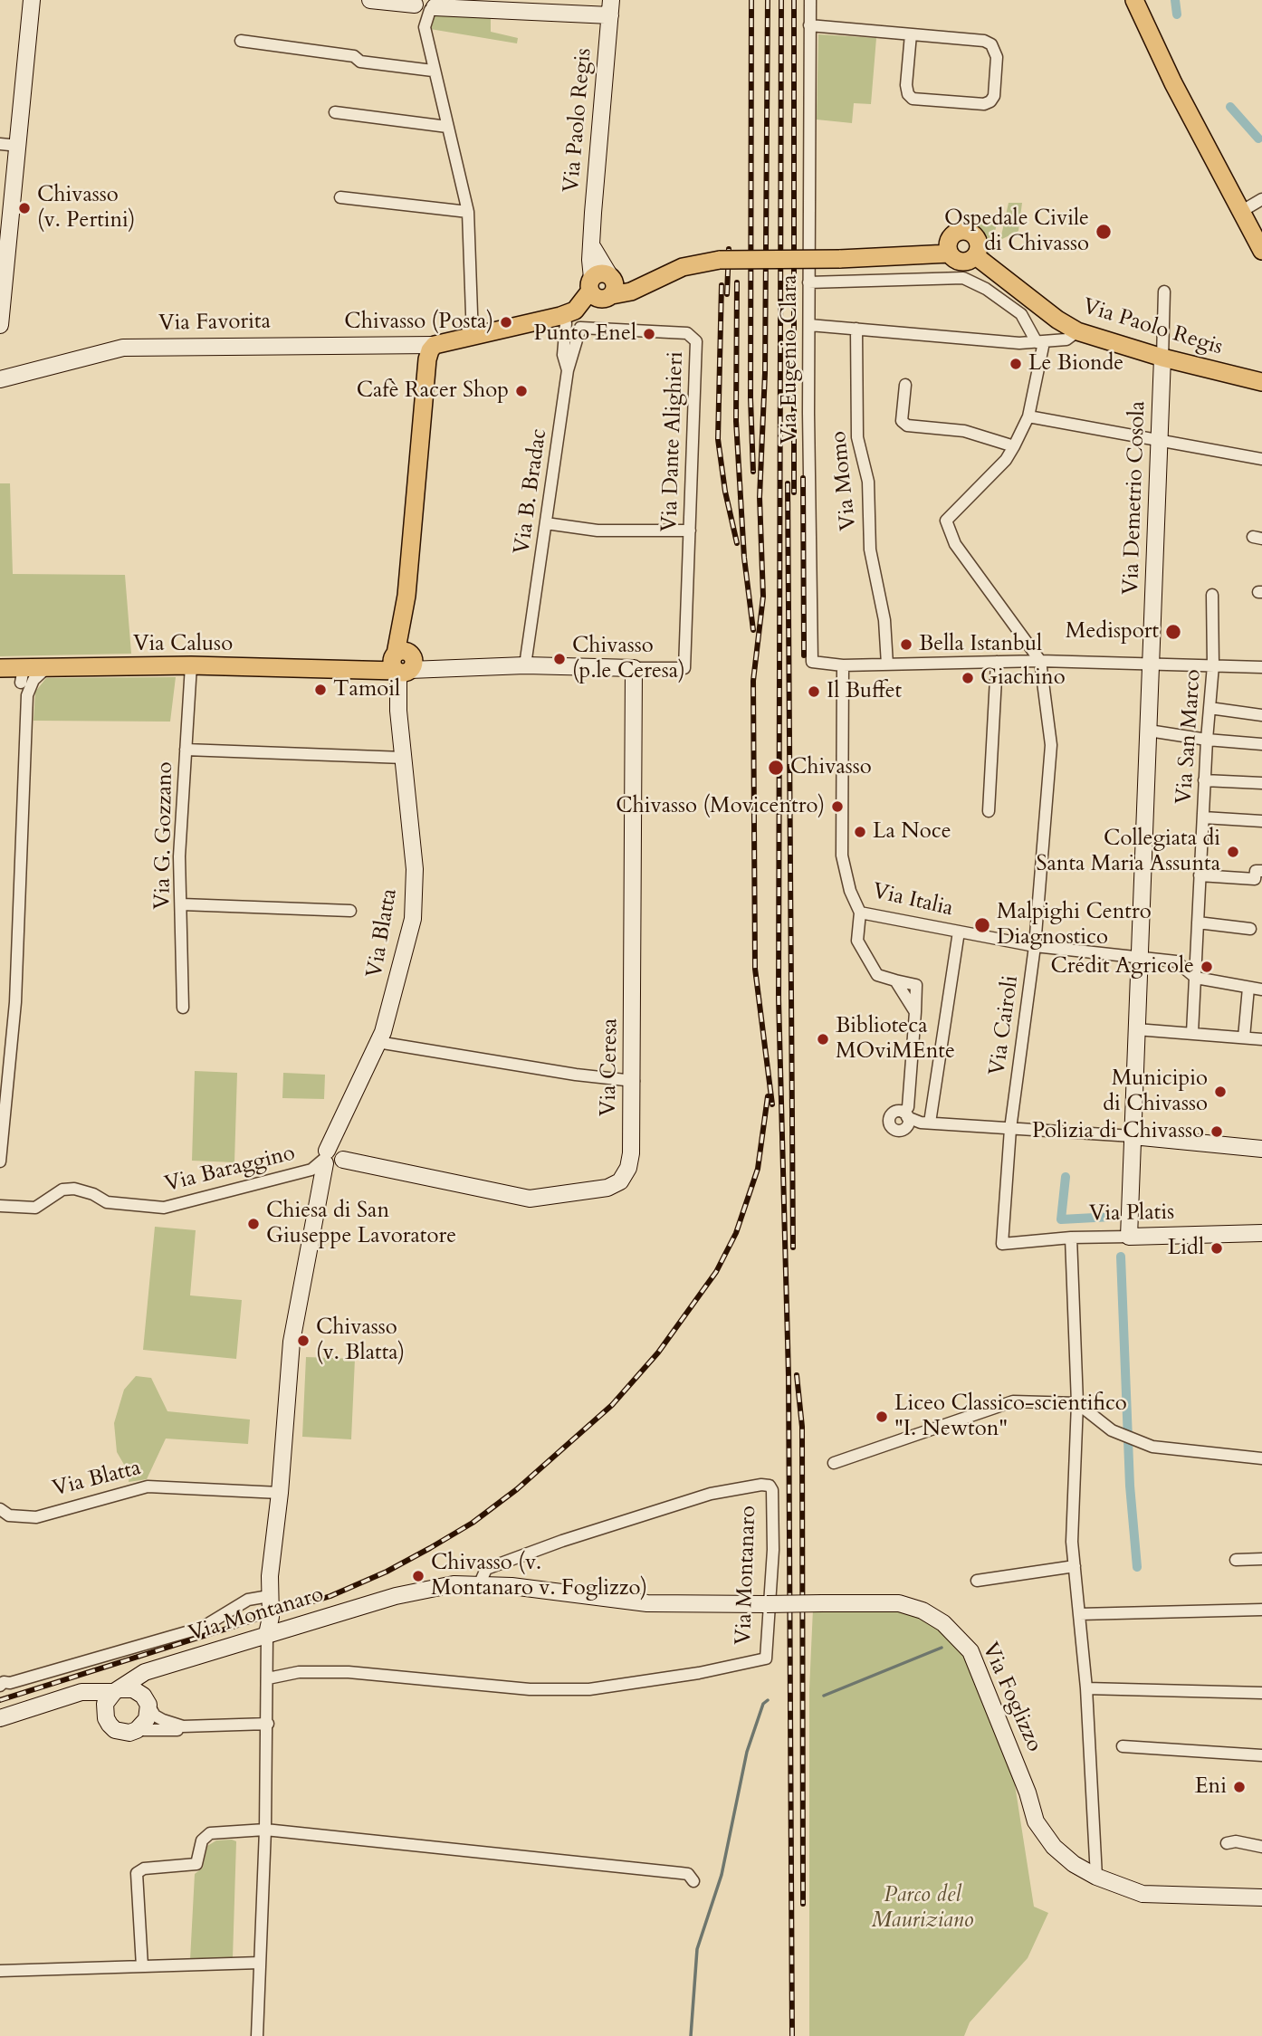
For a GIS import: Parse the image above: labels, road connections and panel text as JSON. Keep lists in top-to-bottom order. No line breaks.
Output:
{"streets":{"main road":["Via Paolo Regis","Via Caluso"],"street":["Via Favorita","Via Eugenio Clara","Via Dante Alighieri","Via Momo","Via B. Bradac","Via Demetrio Cosola","Via San Marco","Via G. Gozzano","Via Italia","Via Blatta","Via Cairoli","Via Ceresa","Via Baraggino","Via Platis","Via Montanaro","Via Foglizzo"]},"crossings":[["Via Paolo Regis","Via Demetrio Cosola"],["Via Eugenio Clara","Via Italia"],["Via Dante Alighieri","Via B. Bradac"],["Via Dante Alighieri","Via Caluso"],["Via B. Bradac","Via Caluso"],["Via Demetrio Cosola","Via Italia"],["Via Demetrio Cosola","Via Platis"],["Via Caluso","Via G. Gozzano"],["Via Caluso","Via Blatta"],["Via Caluso","Via Ceresa"],["Via San Marco","Via Italia"],["Via Italia","Via Cairoli"],["Via Blatta","Via Ceresa"],["Via Blatta","Via Baraggino"],["Via Blatta","Via Montanaro"],["Via Cairoli","Via Platis"],["Via Ceresa","Via Baraggino"],["Via Montanaro","Via Foglizzo"]],"parks":["Parco del Mauriziano"],"places":["Chivasso (v. Pertini)","Ospedale Civile di Chivasso","Chivasso (Posta)","Punto Enel","Le Bionde","Cafè Racer Shop","Medisport","Bella Istanbul","Chivasso (p.le Ceresa)","Giachino","Tamoil","Il Buffet","Chivasso","Chivasso (Movicentro)","La Noce","Collegiata di Santa Maria Assunta","Malpighi Centro Diagnostico","Crédit Agricole","Biblioteca MOviMEnte","Municipio di Chivasso","Polizia di Chivasso","Chiesa di San Giuseppe Lavoratore","Lidl","Chivasso (v. Blatta)","Liceo Classico-scientifico \"I. Newton\"","Chivasso (v. Montanaro v. Foglizzo)","Eni"]}
